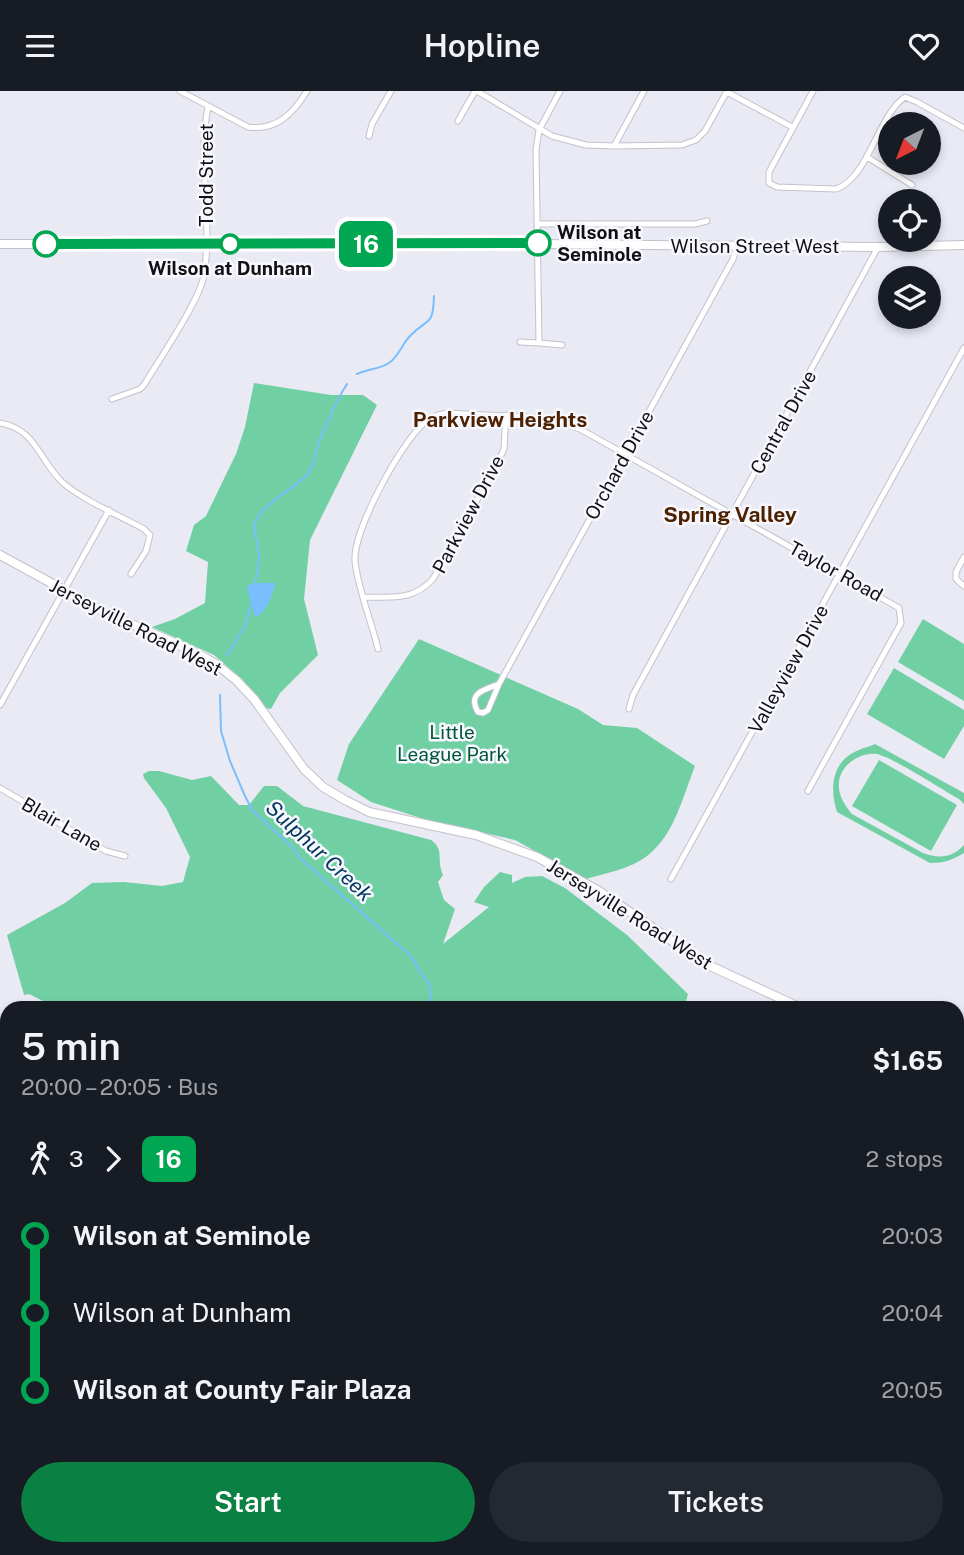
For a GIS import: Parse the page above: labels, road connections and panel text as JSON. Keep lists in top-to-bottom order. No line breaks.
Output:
{"streets":{"main road":["Wilson Street West","Jerseyville Road West"],"street":["Todd Street","Central Drive","Orchard Drive","Parkview Drive","Taylor Road","Valleyview Drive","Blair Lane"]},"crossings":[["Todd Street","Wilson Street West"],["Wilson Street West","Central Drive"],["Wilson Street West","Orchard Drive"],["Central Drive","Taylor Road"],["Orchard Drive","Taylor Road"],["Parkview Drive","Taylor Road"],["Taylor Road","Valleyview Drive"]],"districts":["Parkview Heights","Spring Valley"],"water":["Sulphur Creek"],"parks":["Little League Park"],"places":["Wilson at Seminole","Wilson at Dunham"],"lines":["bus line 16"],"north":"bottom left","page":{"header":"Hopline","on_map":"16","heading":["5 min","20:00 – 20:05 · Bus","$1.65"],"legs":["3","16","2 stops"],"list":[{"name":"Wilson at Seminole","value":"20:03"},{"name":"Wilson at Dunham","value":"20:04"},{"name":"Wilson at County Fair Plaza","value":"20:05"}],"buttons":["Start","Tickets"]}}
